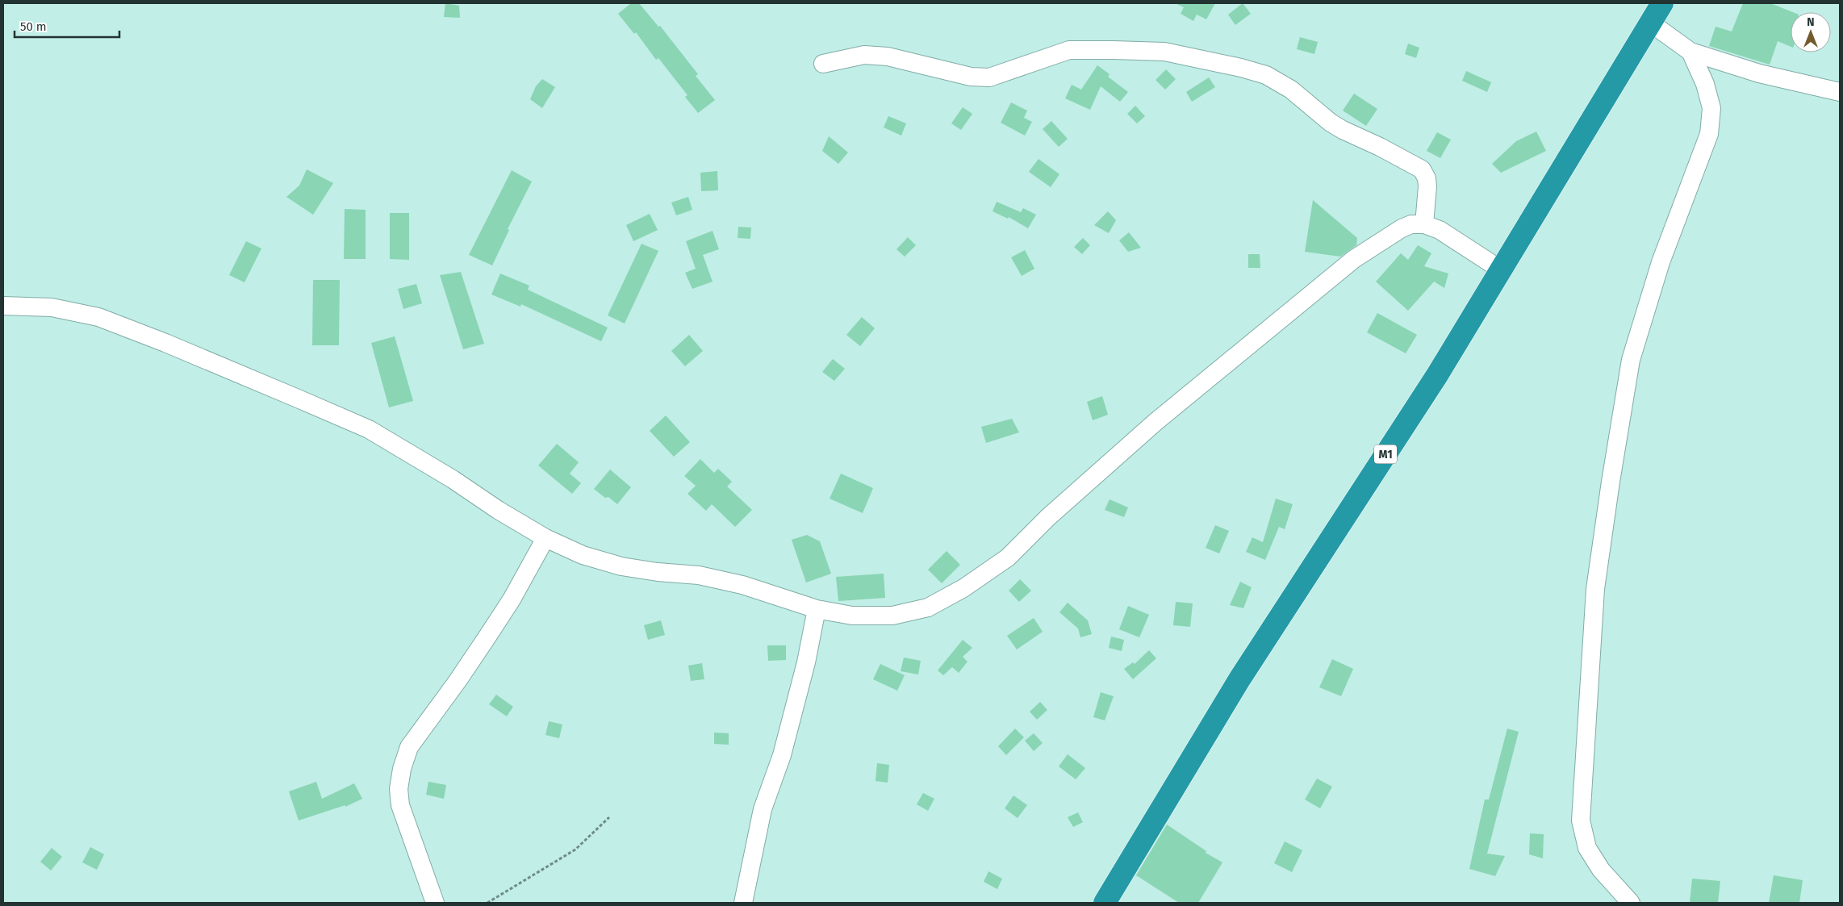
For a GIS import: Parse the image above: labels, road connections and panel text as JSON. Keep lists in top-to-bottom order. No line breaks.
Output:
{"streets":{"highway":["M1"]},"scale_bar":"50 m","north":"top"}
